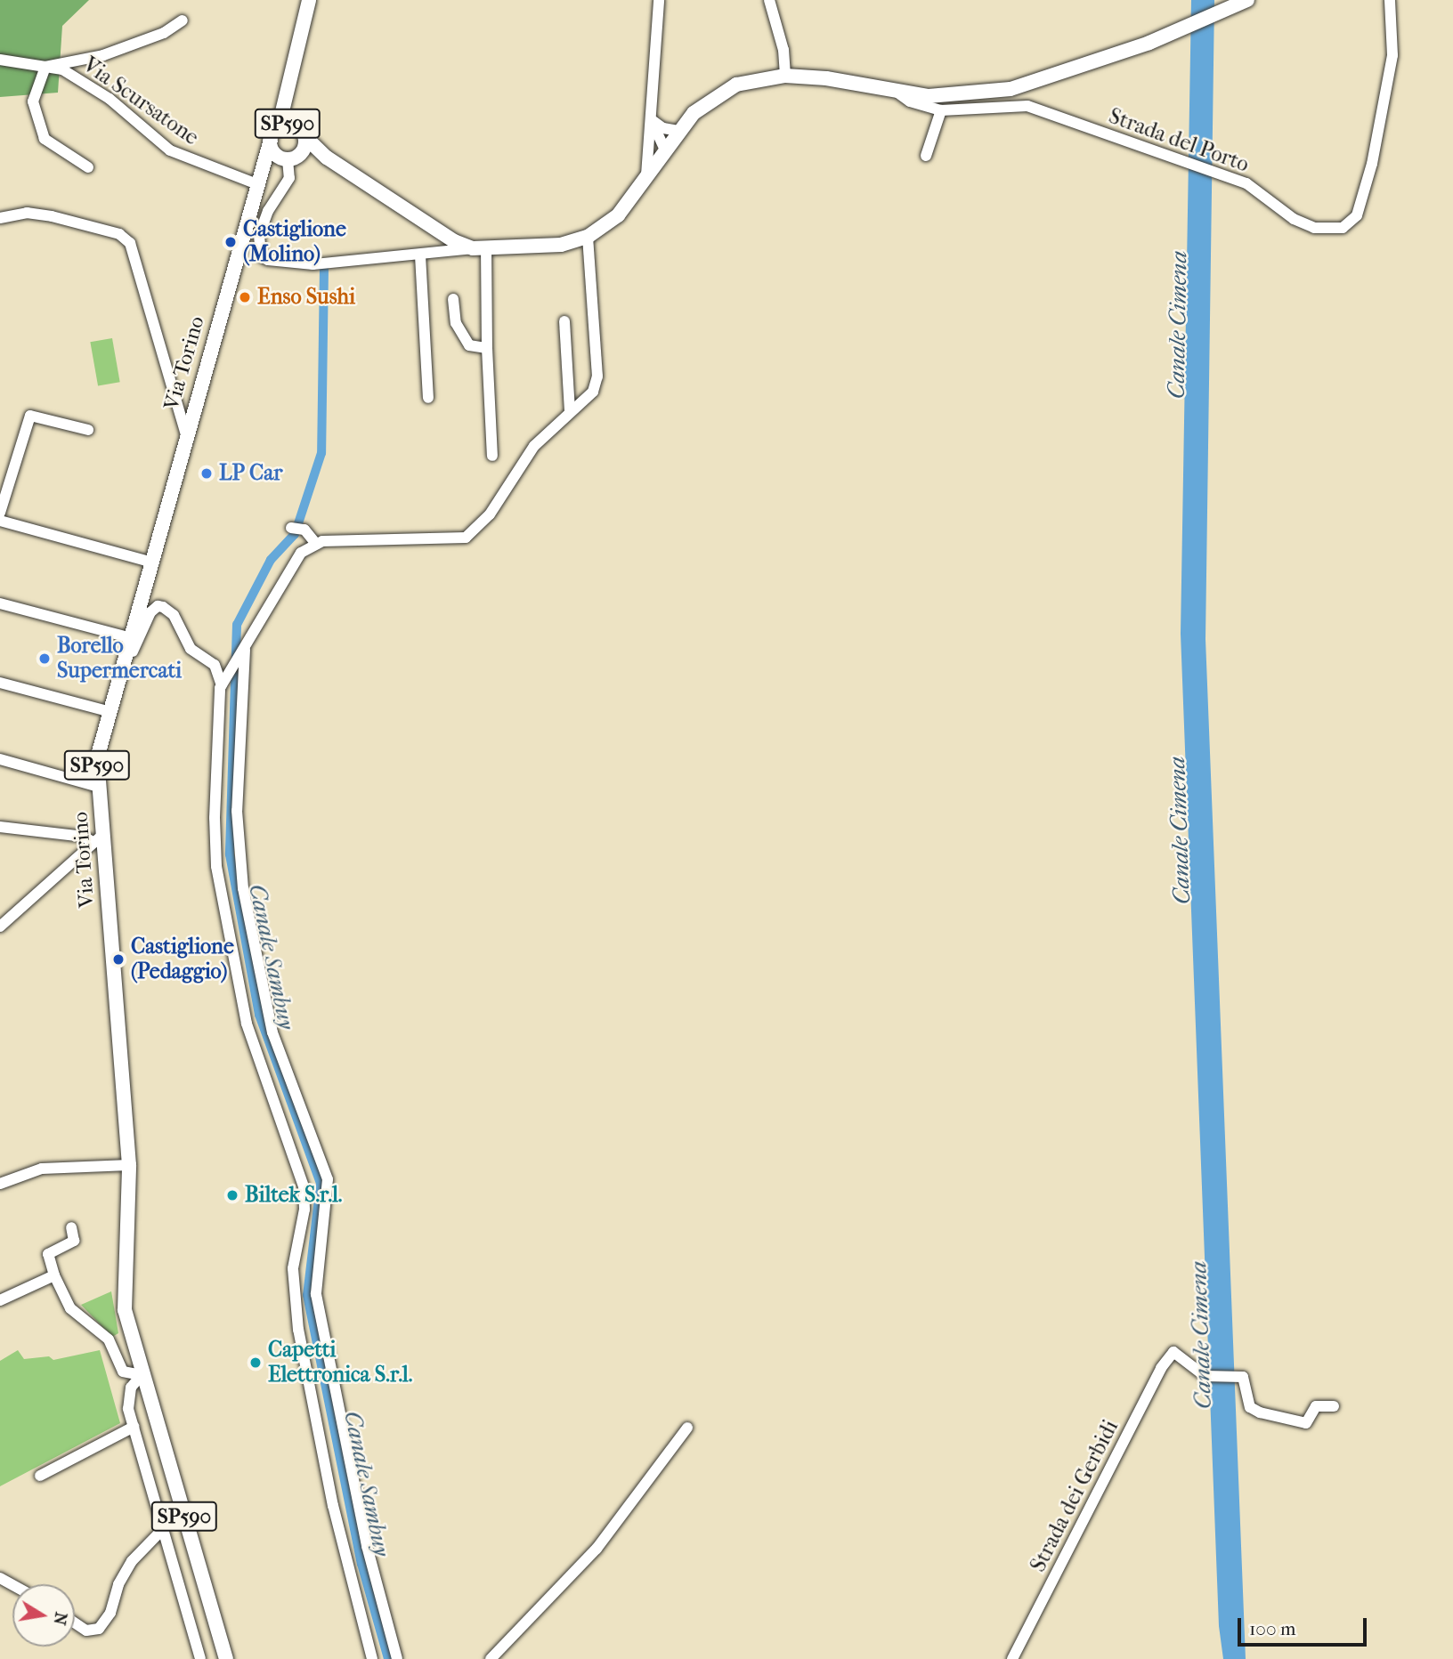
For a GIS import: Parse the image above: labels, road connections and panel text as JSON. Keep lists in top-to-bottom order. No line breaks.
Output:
{"streets":{"main road":["SP590","Via Torino"],"street":["Via Scursatone","Strada del Porto","Strada dei Gerbidi"]},"crossings":[["Via Scursatone","SP590"],["Via Scursatone","Via Torino"],["SP590","Via Torino"]],"water":["Canale Cimena","Canale Sambuy"],"places":["Castiglione (Molino)","Enso Sushi","LP Car","Borello Supermercati","Castiglione (Pedaggio)","Biltek S.r.l.","Capetti Elettronica S.r.l."],"scale_bar":"100 m","north":"right"}
